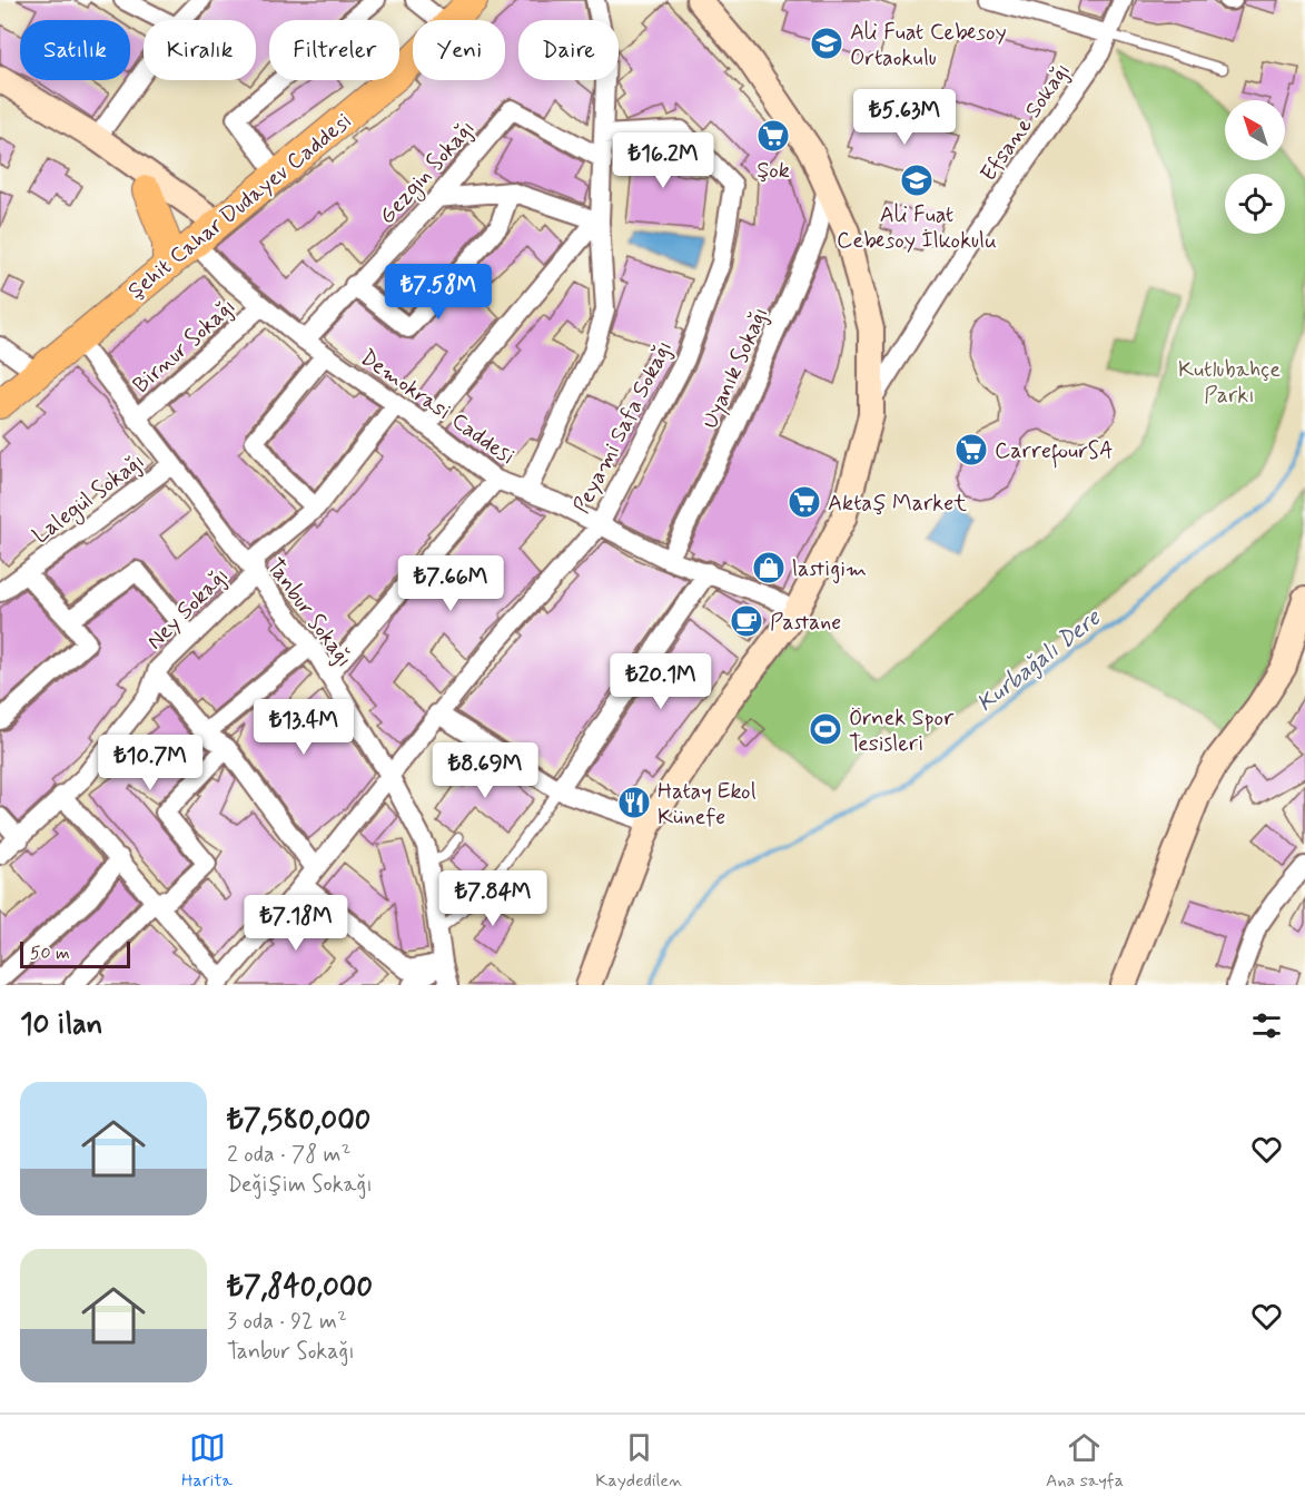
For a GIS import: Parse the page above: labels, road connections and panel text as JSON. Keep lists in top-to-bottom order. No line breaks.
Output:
{"streets":{"main road":["Şehit Cahar Dudayev Caddesi"],"street":["Efsane Sokağı","Gezgin Sokağı","Birnur Sokağı","Uyanık Sokağı","Demokrasi Caddesi","Peyami Safa Sokağı","Lalegül Sokağı","Ney Sokağı","Tanbur Sokağı"]},"crossings":[["Gezgin Sokağı","Demokrasi Caddesi"],["Şehit Cahar Dudayev Caddesi","Demokrasi Caddesi"],["Şehit Cahar Dudayev Caddesi","Tanbur Sokağı"],["Birnur Sokağı","Demokrasi Caddesi"],["Birnur Sokağı","Tanbur Sokağı"],["Uyanık Sokağı","Demokrasi Caddesi"],["Demokrasi Caddesi","Peyami Safa Sokağı"],["Demokrasi Caddesi","Ney Sokağı"],["Peyami Safa Sokağı","Tanbur Sokağı"],["Lalegül Sokağı","Tanbur Sokağı"],["Ney Sokağı","Tanbur Sokağı"]],"water":["Kurbağalı Dere"],"parks":["Kutlubahçe Parkı"],"places":{"school or university":["Ali Fuat Cebesoy Ortaokulu","Ali Fuat Cebesoy İlkokulu"],"supermarket":["Şok","CarrefourSA","Aktaş Market"],"shop":["lastigim"],"cafe":["Pastane"],"sports":["Örnek Spor Tesisleri"],"restaurant":["Hatay Ekol Künefe"]},"scale_bar":"50 m","north":"top left","page":{"chip":["Satılık","Kiralık","Filtreler","Yeni","Daire"],"price":["₺5.63M","₺16.2M","₺7.58M","₺7.66M","₺20.1M","₺13.4M","₺10.7M","₺8.69M","₺7.84M","₺7.18M"],"scale":"50 m","heading":"10 ilan","list":[{"name":"₺7,580,000","note":"2 oda · 78 m² · Değişim Sokağı"},{"name":"₺7,840,000","note":"3 oda · 92 m² · Tanbur Sokağı"}],"tabs":["Harita","Kaydedilen","Ana sayfa"]}}
